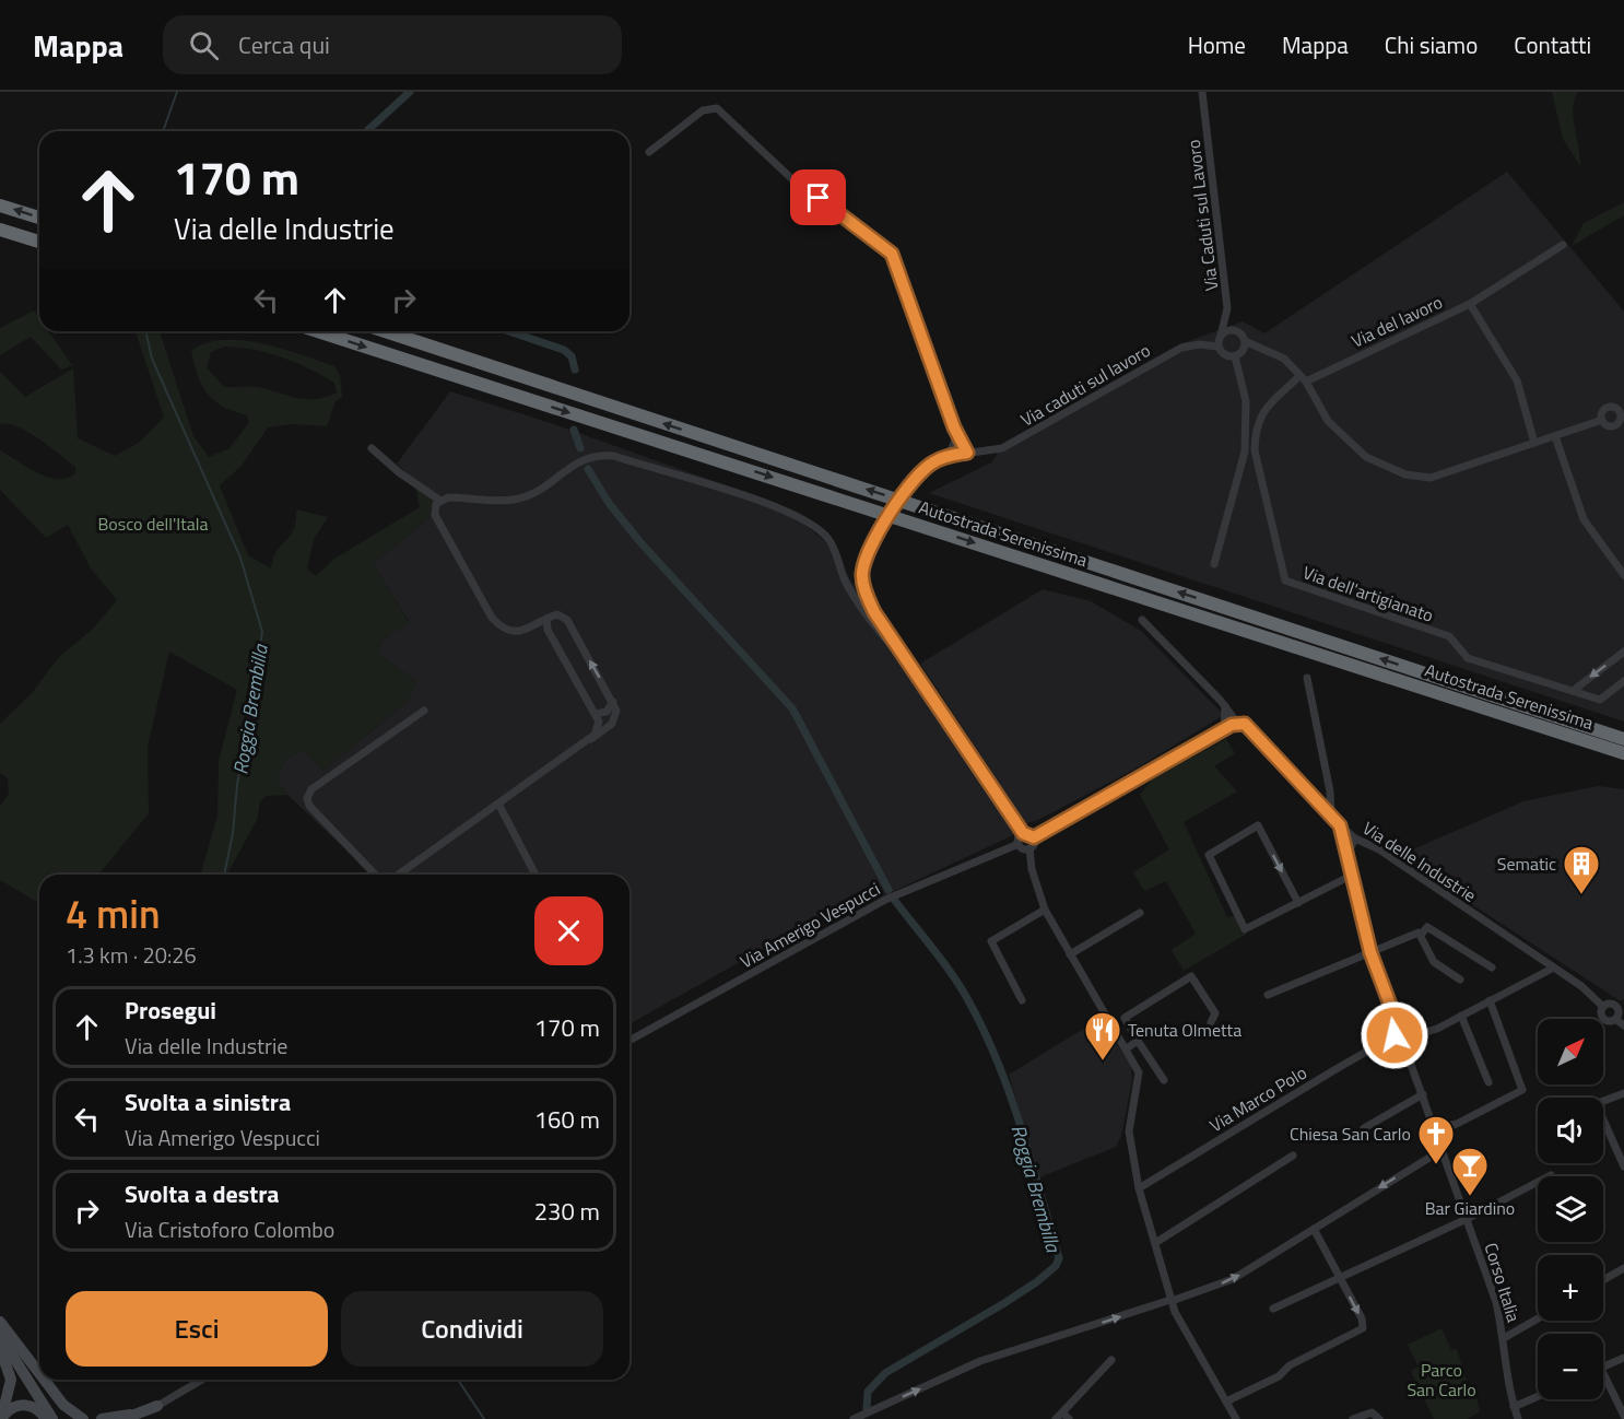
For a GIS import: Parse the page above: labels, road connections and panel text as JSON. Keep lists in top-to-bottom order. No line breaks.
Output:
{"streets":{"highway":["Autostrada Serenissima"],"street":["Via Caduti sul Lavoro","Via del lavoro","Via caduti sul lavoro","Via dell'artigianato","Via delle Industrie","Via Amerigo Vespucci","Via Marco Polo","Corso Italia"]},"crossings":[["Via Caduti sul Lavoro","Via caduti sul lavoro"],["Via del lavoro","Via dell'artigianato"],["Via Marco Polo","Corso Italia"]],"water":["Roggia Brembilla"],"parks":["Bosco dell'Itala","Parco San Carlo"],"places":{"building":["Sematic"],"restaurant":["Tenuta Olmetta"],"church":["Chiesa San Carlo"],"bar":["Bar Giardino"]},"north":"top right","page":{"header":"Mappa","search":"Cerca qui","nav":["Home","Mappa","Chi siamo","Contatti"],"turn":["170 m","Via delle Industrie"],"heading":["4 min","1.3 km · 20:26"],"list":[{"name":"Prosegui","note":"Via delle Industrie","value":"170 m"},{"name":"Svolta a sinistra","note":"Via Amerigo Vespucci","value":"160 m"},{"name":"Svolta a destra","note":"Via Cristoforo Colombo","value":"230 m"}],"map_buttons":["+","−"],"buttons":["Esci","Condividi"]}}
